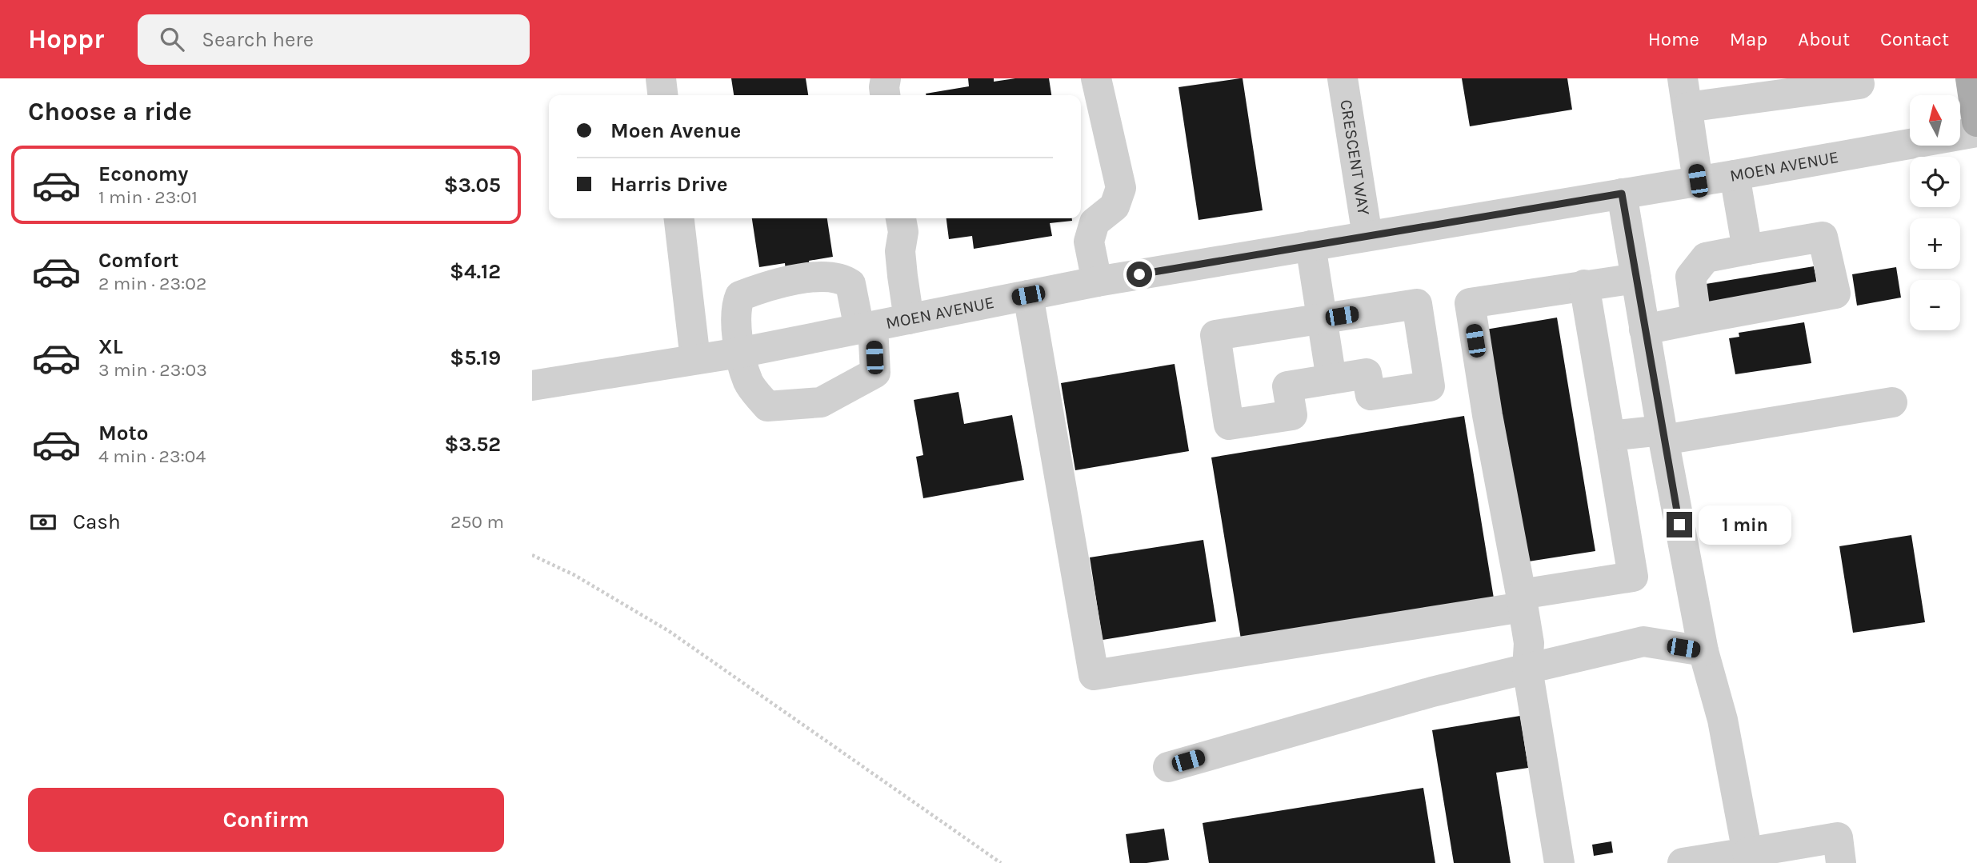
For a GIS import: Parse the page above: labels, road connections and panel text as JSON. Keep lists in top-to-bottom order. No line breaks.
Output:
{"streets":{"street":["CRESCENT WAY","MOEN AVENUE"]},"crossings":[["CRESCENT WAY","MOEN AVENUE"]],"north":"top","page":{"header":"Hoppr","search":"Search here","nav":["Home","Map","About","Contact"],"heading":"Choose a ride","map_buttons":["+","−"],"banner":["Moen Avenue","Harris Drive"],"list":[{"name":"Economy","note":"1 min · 23:01","value":"$3.05"},{"name":"Comfort","note":"2 min · 23:02","value":"$4.12"},{"name":"XL","note":"3 min · 23:03","value":"$5.19"},{"name":"Moto","note":"4 min · 23:04","value":"$3.52"}],"pay":["Cash","250 m"],"bubble":"1 min","buttons":"Confirm"}}
